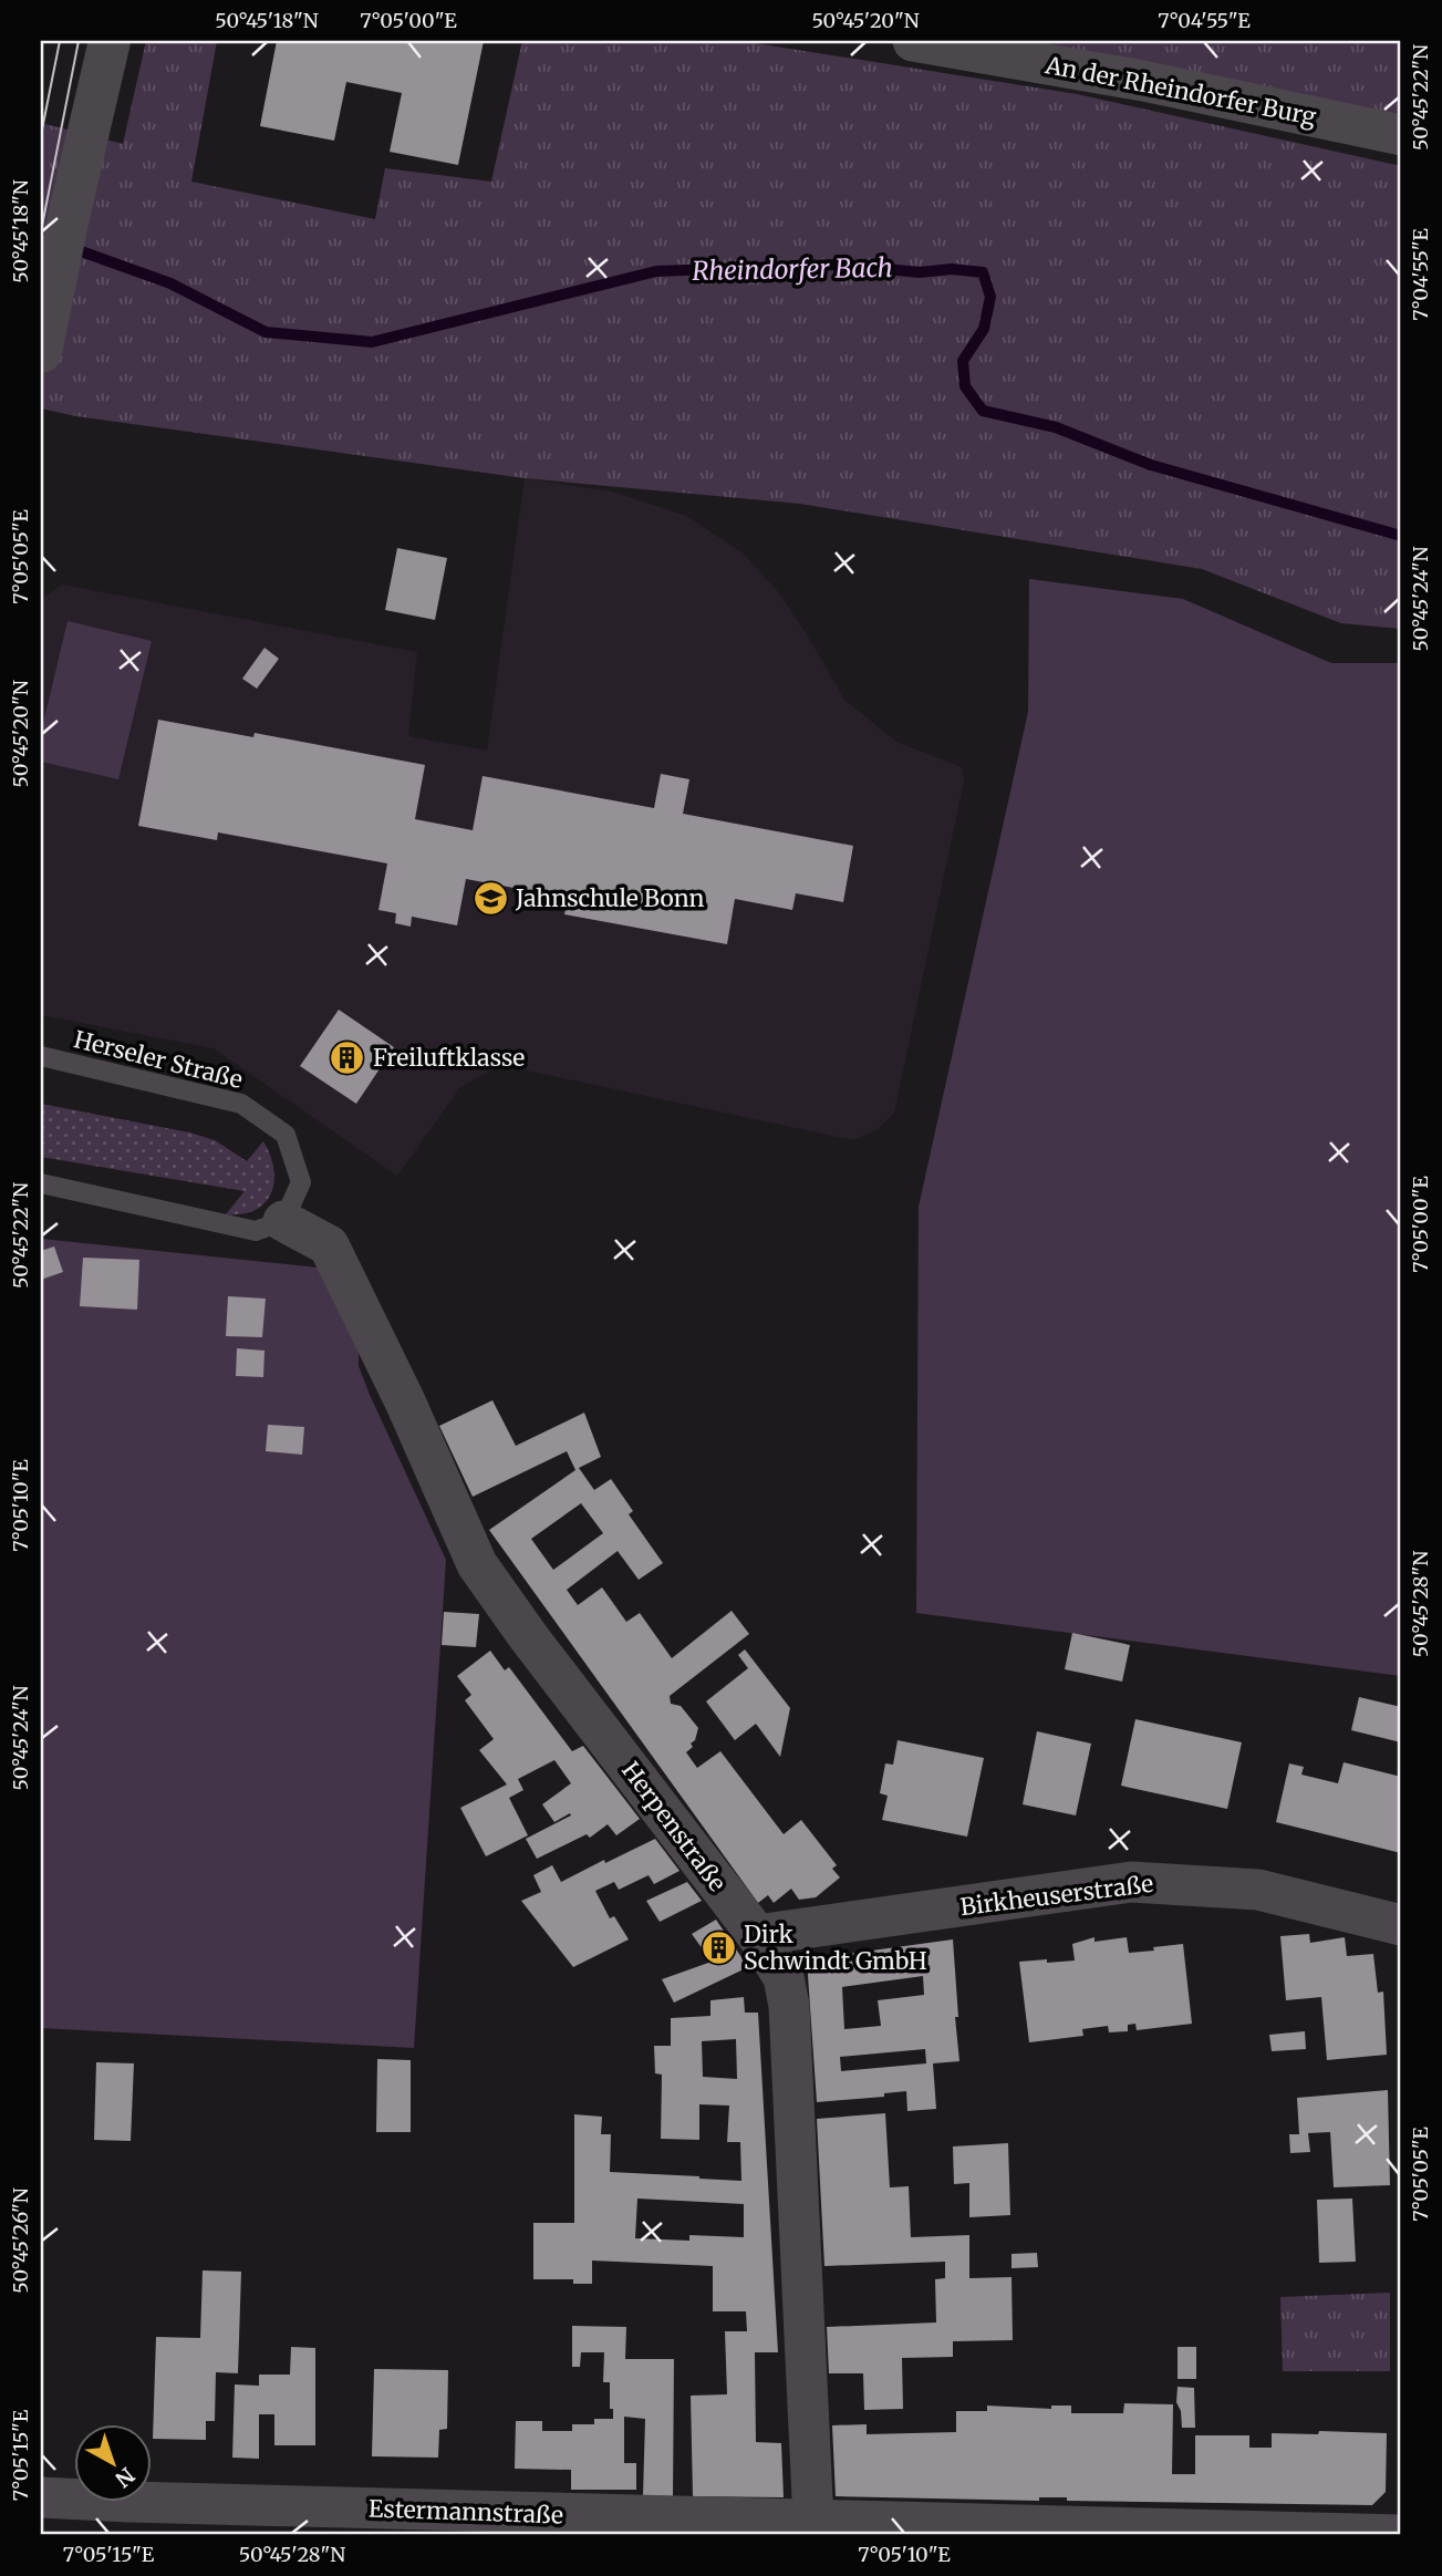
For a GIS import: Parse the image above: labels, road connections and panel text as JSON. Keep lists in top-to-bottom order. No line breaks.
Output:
{"streets":{"street":["An der Rheindorfer Burg","Herpenstraße","Birkheuserstraße","Estermannstraße"],"lane":["Herseler Straße"]},"crossings":[["Herseler Straße","Herpenstraße"],["Herpenstraße","Birkheuserstraße"],["Herpenstraße","Estermannstraße"]],"water":["Rheindorfer Bach"],"places":{"school or university":["Jahnschule Bonn"],"building":["Freiluftklasse","Dirk Schwindt GmbH"]},"north":"bottom right","coordinates":["50°45'18\"N","7°05'00\"E","50°45'20\"N","7°04'55\"E","50°45'22\"N","7°05'05\"E","50°45'24\"N","7°05'10\"E","50°45'28\"N","50°45'26\"N","7°05'15\"E"]}
